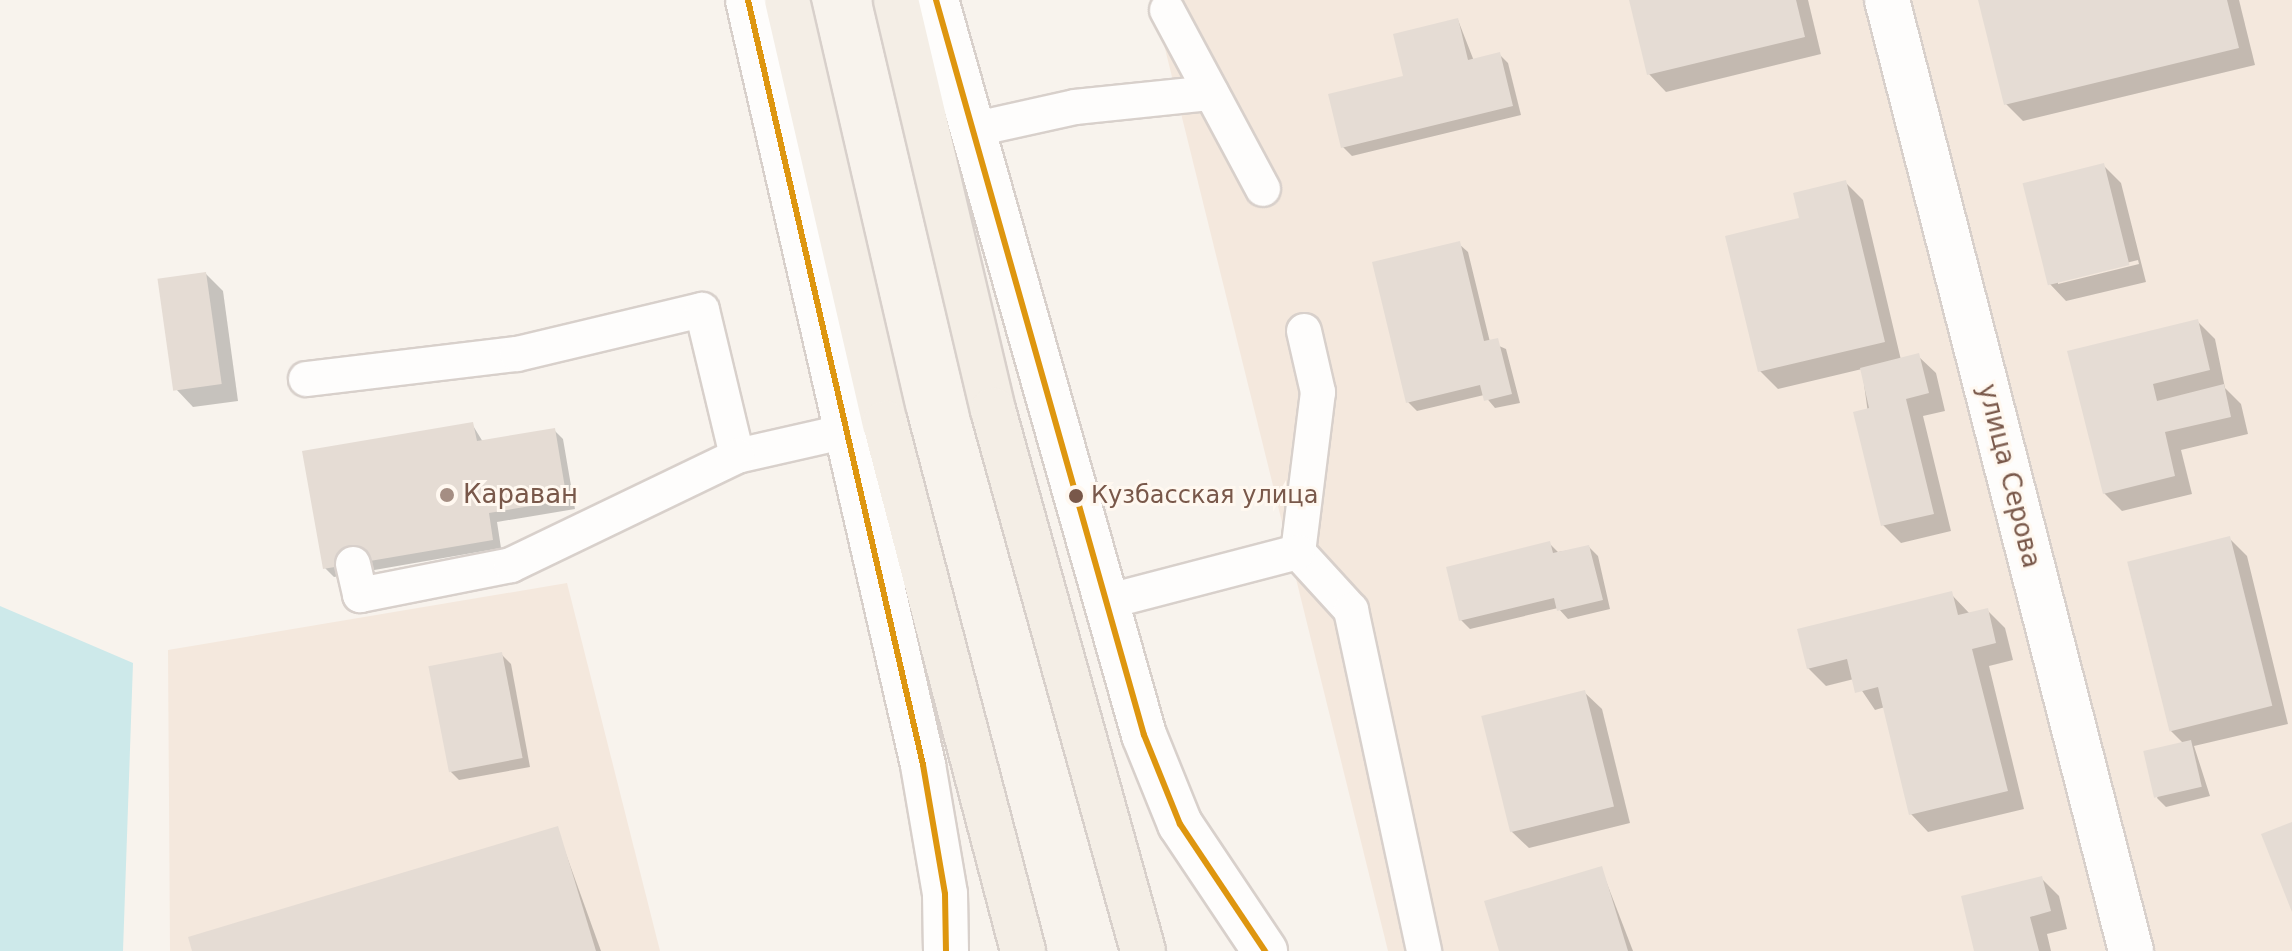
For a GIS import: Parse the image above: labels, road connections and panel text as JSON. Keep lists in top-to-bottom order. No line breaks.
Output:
{"streets":{"street":["улица Серова"]},"places":["Караван","Кузбасская улица"]}
